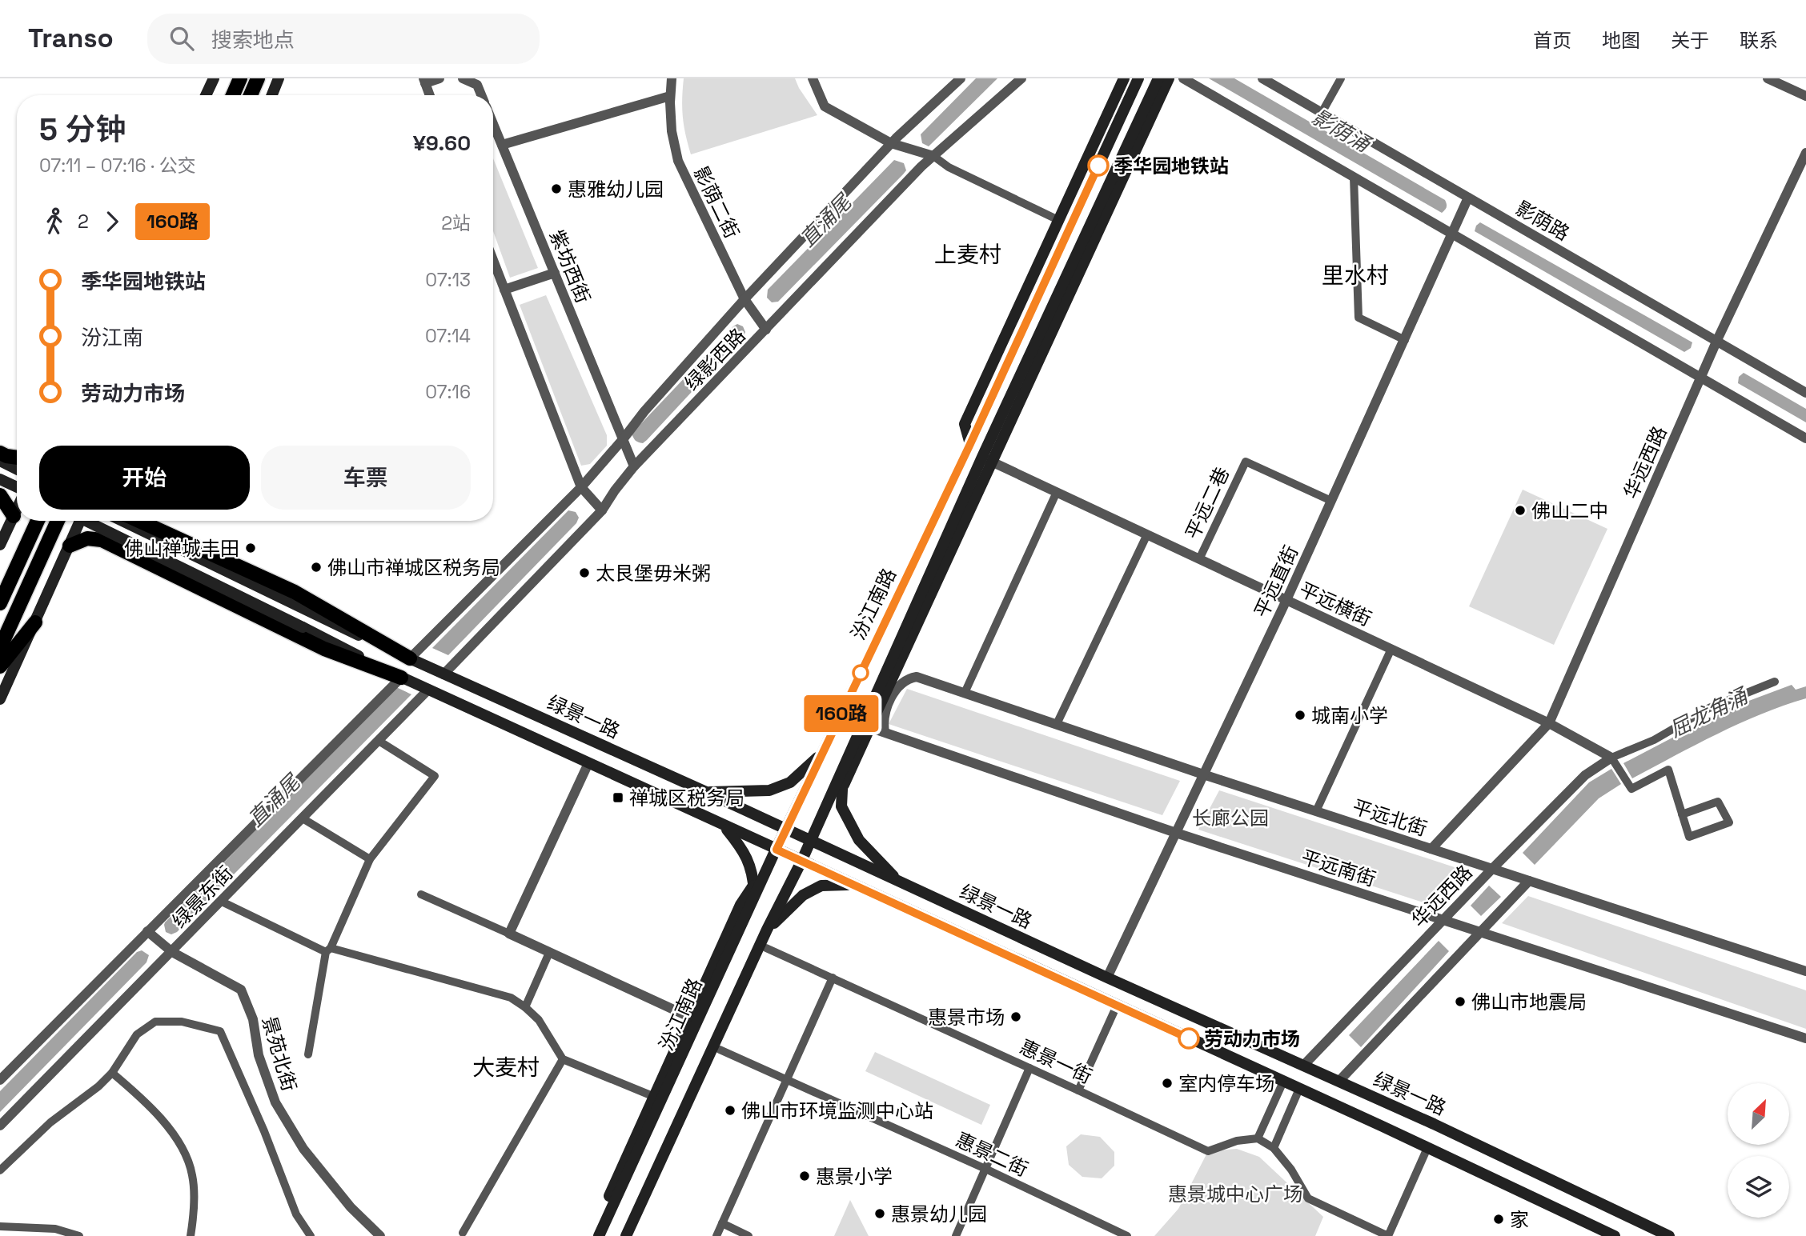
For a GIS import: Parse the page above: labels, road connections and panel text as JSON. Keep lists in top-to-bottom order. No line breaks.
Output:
{"streets":{"main road":["汾江南路","绿景一路"],"street":["影荫二街","影荫路","紫坊西街","绿影西路","华远西路","平远二巷","平远直街","平远横街","平远北街","平远南街","绿景东街","景苑北街","惠景一街","惠景二街"]},"crossings":[["影荫二街","绿影西路"],["影荫路","华远西路"],["影荫路","平远直街"],["紫坊西街","绿影西路"],["绿影西路","绿景一路"],["华远西路","平远横街"],["华远西路","绿景一路"],["华远西路","平远北街"],["华远西路","平远南街"],["平远二巷","平远直街"],["平远二巷","平远横街"],["平远直街","平远横街"],["平远直街","绿景一路"],["平远直街","平远北街"],["平远直街","平远南街"],["汾江南路","平远横街"],["汾江南路","绿景一路"],["汾江南路","平远南街"],["绿景一路","绿景东街"],["绿景东街","景苑北街"]],"districts":["上麦村","里水村","大麦村"],"water":["影荫涌","直涌尾","屈龙角涌"],"parks":["长廊公园","惠景城中心广场"],"places":{"other":["季华园地铁站","惠雅幼儿园","佛山二中","佛山禅城丰田","佛山市禅城区税务局","太艮堡毋米粥","城南小学","佛山市地震局","惠景市场","劳动力市场","室内停车场","佛山市环境监测中心站","惠景小学","惠景幼儿园","家"],"transit":["禅城区税务局"]},"lines":["bus line 160路"],"north":"top right","page":{"header":"Transo","search":"搜索地点","nav":["首页","地图","关于","联系"],"on_map":"160路","heading":["5 分钟","07:11 – 07:16 · 公交","¥9.60"],"legs":["2","160路","2站"],"list":[{"name":"季华园地铁站","value":"07:13"},{"name":"汾江南","value":"07:14"},{"name":"劳动力市场","value":"07:16"}],"buttons":["开始","车票"]}}
